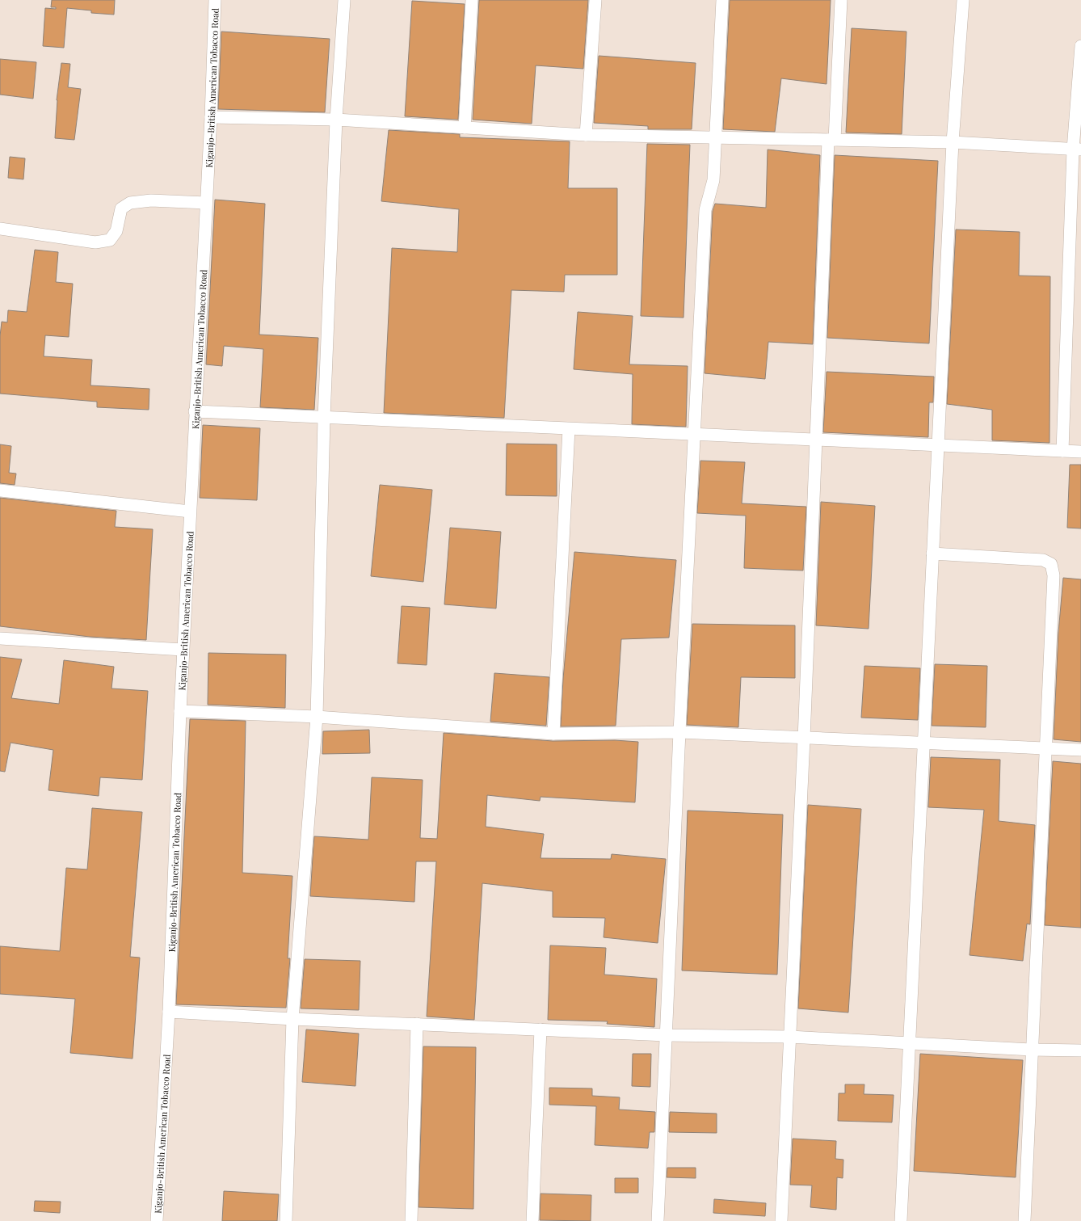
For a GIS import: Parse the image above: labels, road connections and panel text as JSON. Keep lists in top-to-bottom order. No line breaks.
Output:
{"streets":{"street":["Kiganjo-British American Tobacco Road"]}}
